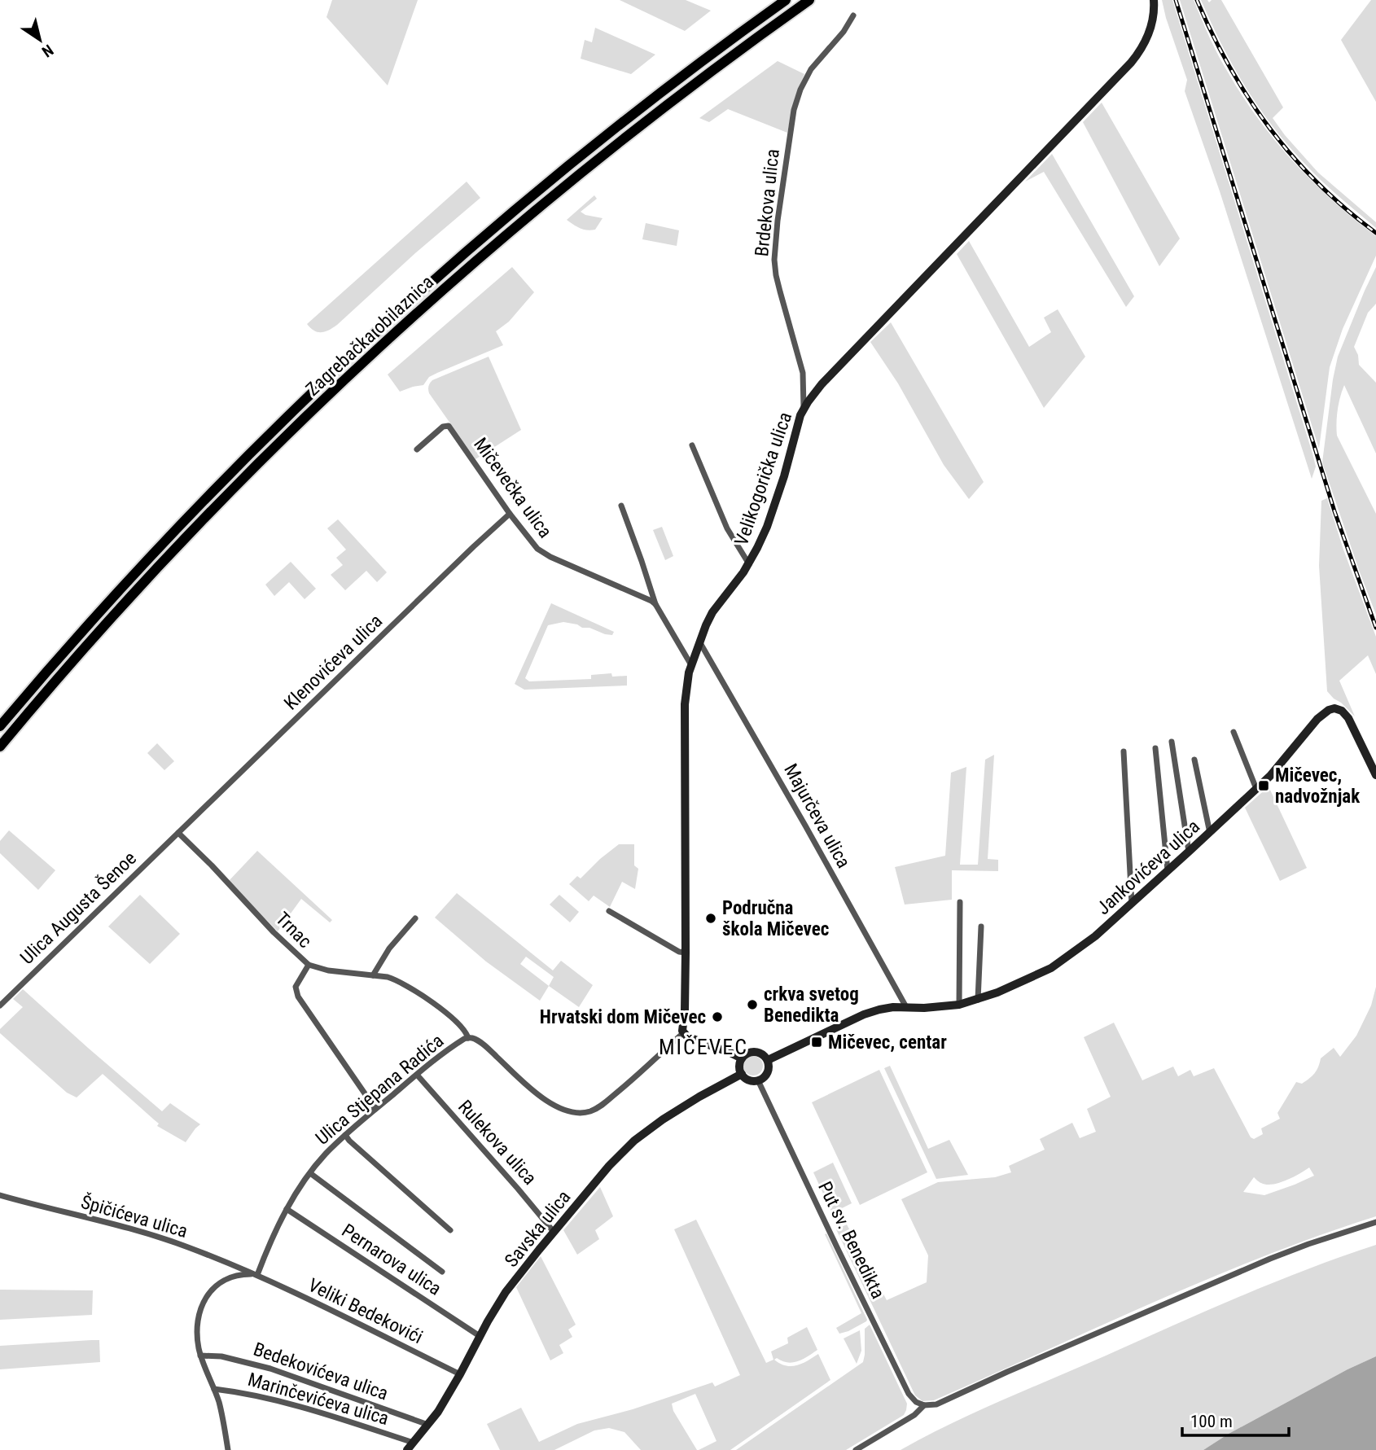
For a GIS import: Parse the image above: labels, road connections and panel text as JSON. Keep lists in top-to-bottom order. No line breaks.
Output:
{"streets":{"highway":["Zagrebačka obilaznica"],"street":["Brdekova ulica","Velikogorička ulica","Mičevečka ulica","Klenovićeva ulica","Majurčeva ulica","Jankovićeva ulica","Ulica Augusta Šenoe","Trnac","Ulica Stjepana Radića","Rulekova ulica","Špičićeva ulica","Savska ulica","Put sv. Benedikta","Pernarova ulica","Veliki Bedekovići","Bedekovićeva ulica","Marinčevićeva ulica"]},"crossings":[["Brdekova ulica","Velikogorička ulica"],["Velikogorička ulica","Majurčeva ulica"],["Velikogorička ulica","Ulica Stjepana Radića"],["Mičevečka ulica","Klenovićeva ulica"],["Klenovićeva ulica","Ulica Augusta Šenoe"],["Klenovićeva ulica","Trnac"],["Majurčeva ulica","Jankovićeva ulica"],["Jankovićeva ulica","Savska ulica"],["Jankovićeva ulica","Put sv. Benedikta"],["Ulica Augusta Šenoe","Trnac"],["Trnac","Ulica Stjepana Radića"],["Ulica Stjepana Radića","Rulekova ulica"],["Ulica Stjepana Radića","Špičićeva ulica"],["Ulica Stjepana Radića","Pernarova ulica"],["Ulica Stjepana Radića","Veliki Bedekovići"],["Rulekova ulica","Savska ulica"],["Špičićeva ulica","Veliki Bedekovići"],["Savska ulica","Put sv. Benedikta"],["Savska ulica","Pernarova ulica"],["Savska ulica","Veliki Bedekovići"],["Savska ulica","Bedekovićeva ulica"],["Savska ulica","Marinčevićeva ulica"]],"districts":["MIČEVEC"],"places":{"transit":["Mičevec, nadvožnjak","Mičevec, centar"],"other":["Područna škola Mičevec","crkva svetog Benedikta","Hrvatski dom Mičevec"]},"scale_bar":"100 m","north":"bottom right"}
